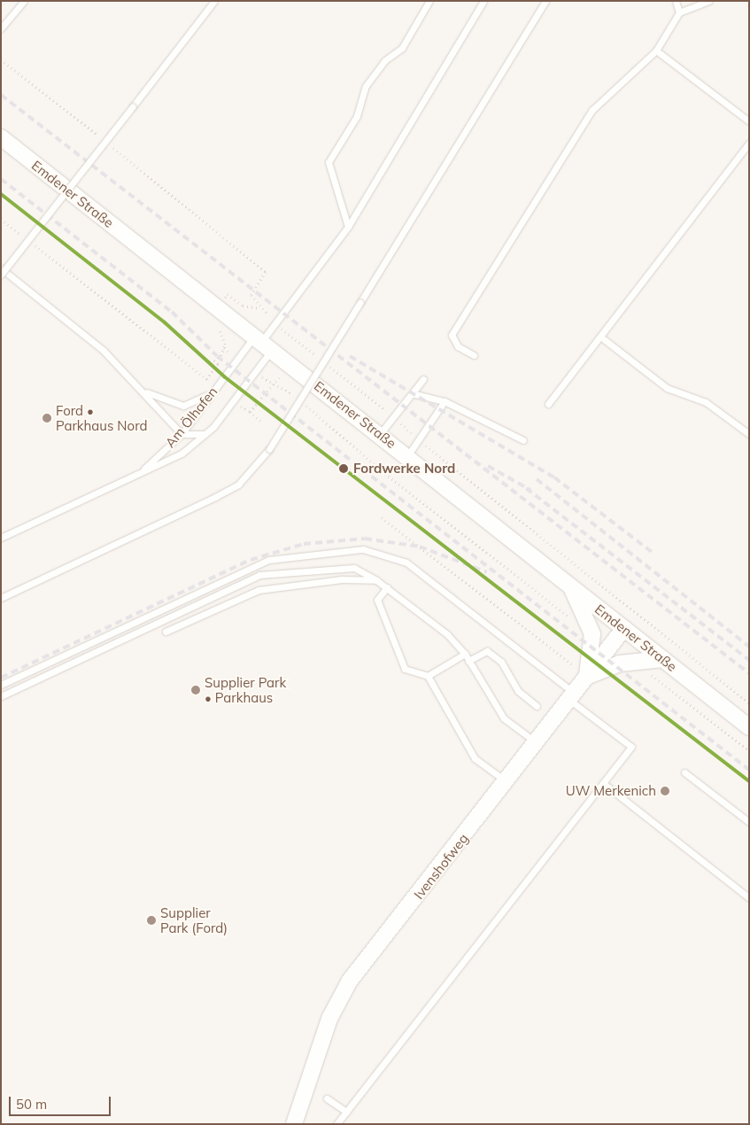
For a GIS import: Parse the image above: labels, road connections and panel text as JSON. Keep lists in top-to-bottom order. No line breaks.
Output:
{"streets":{"street":["Emdener Straße","Ivenshofweg"],"lane":["Am Ölhafen"]},"crossings":[["Emdener Straße","Am Ölhafen"],["Emdener Straße","Ivenshofweg"]],"places":["Ford • Parkhaus Nord","Fordwerke Nord","Supplier Park • Parkhaus","UW Merkenich","Supplier Park (Ford)"],"scale_bar":"50 m"}
